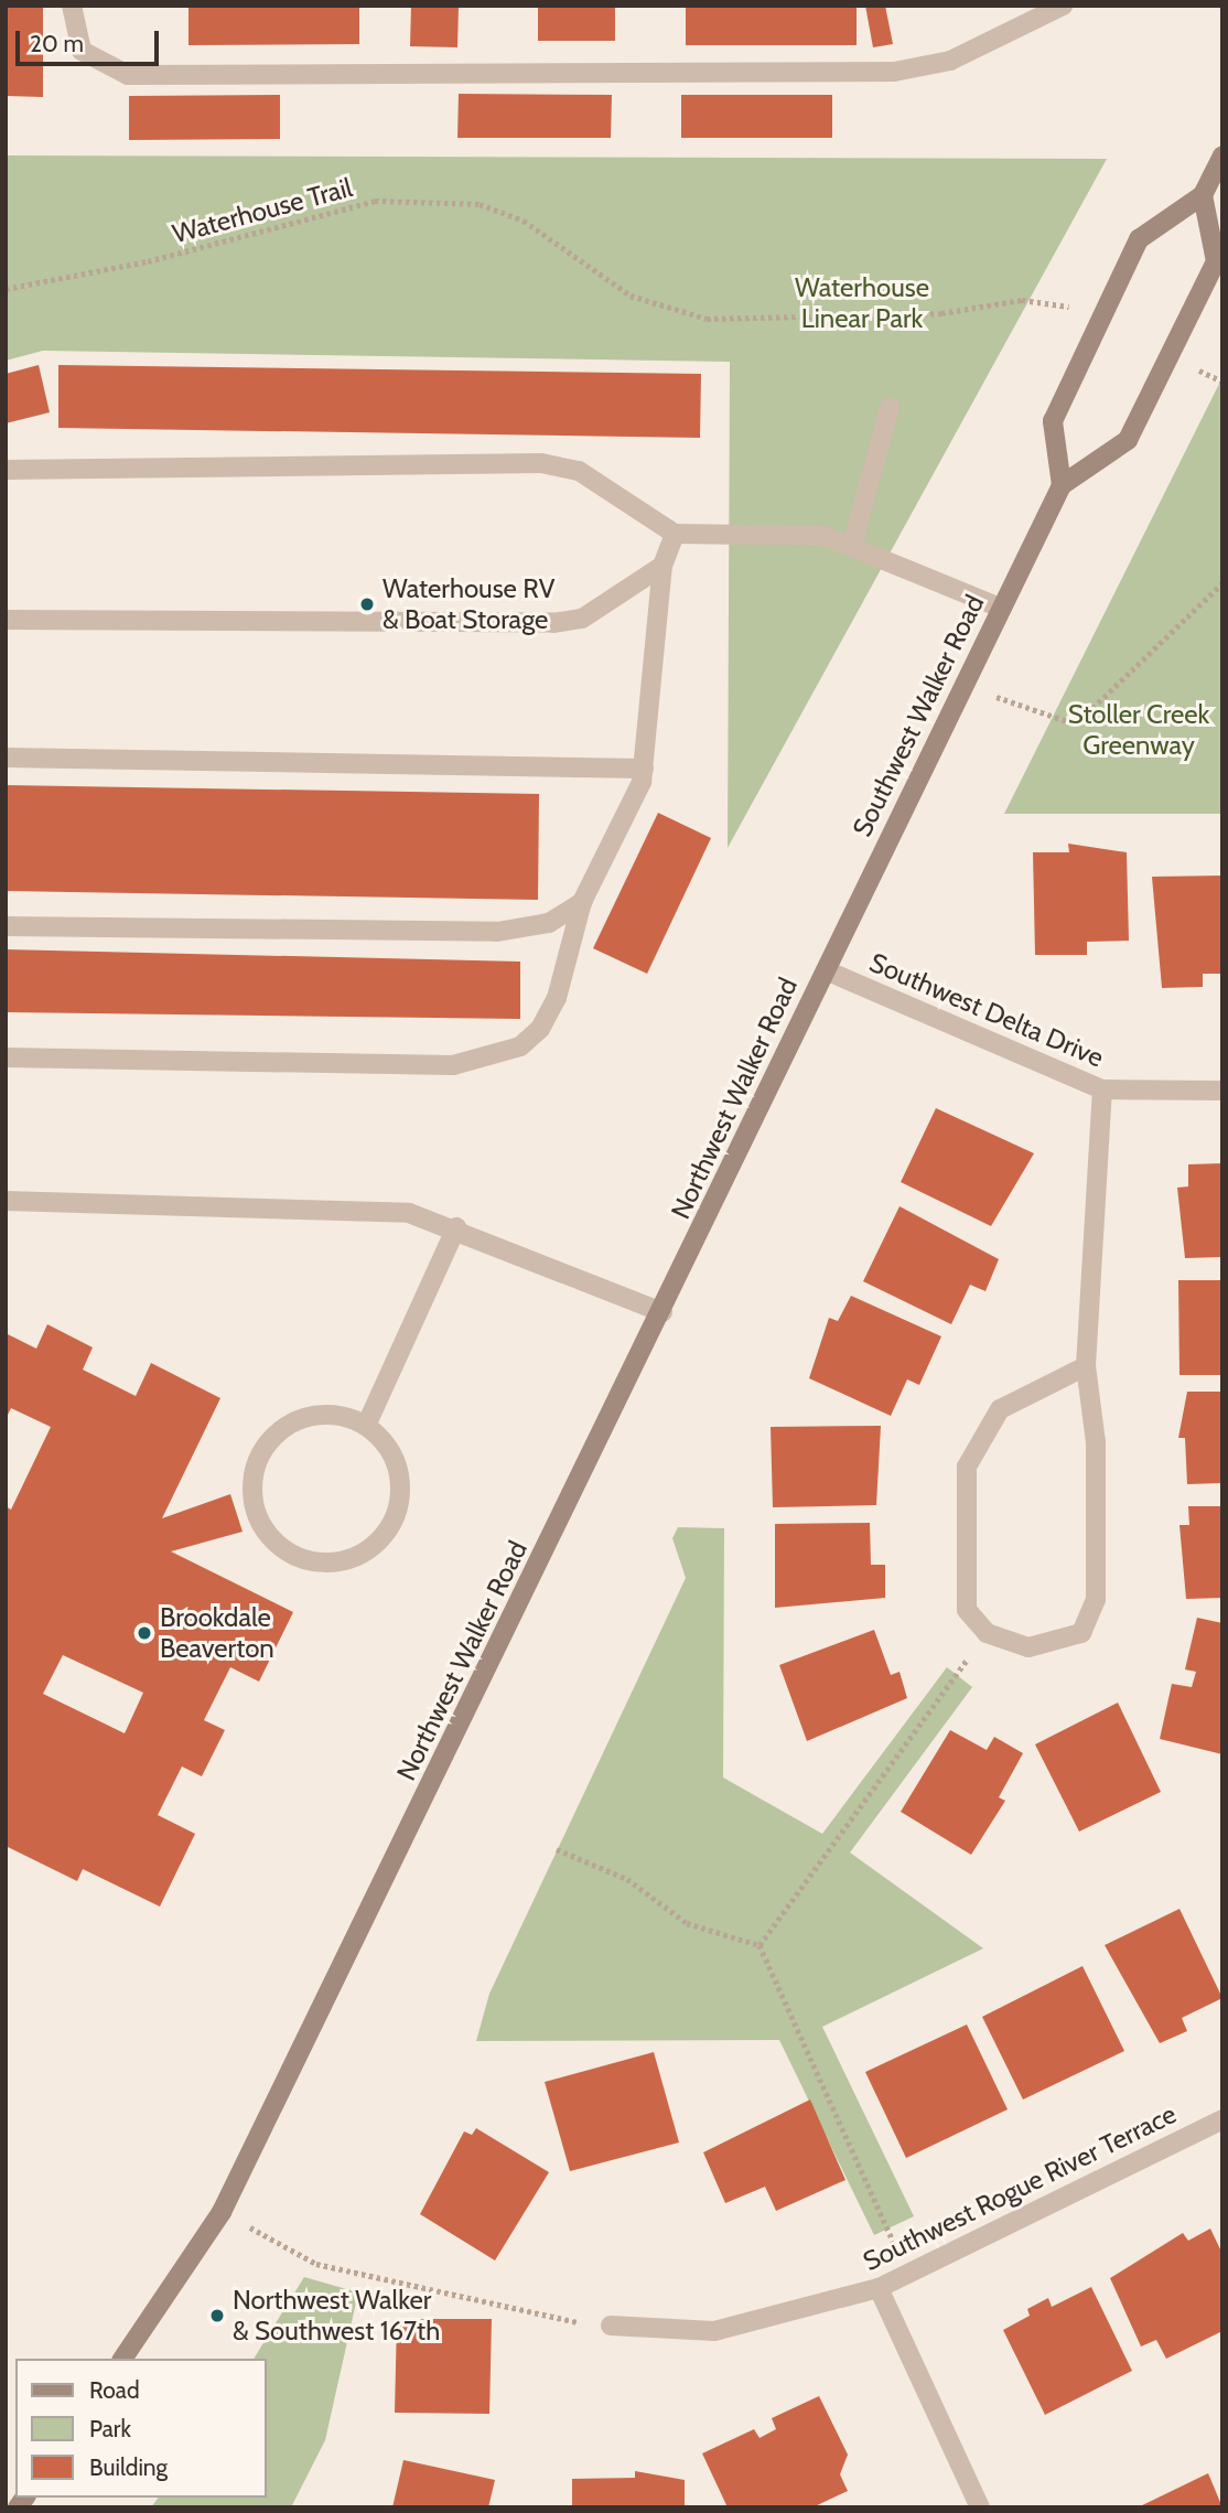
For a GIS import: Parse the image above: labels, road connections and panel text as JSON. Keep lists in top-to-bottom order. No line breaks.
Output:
{"streets":{"main road":["Southwest Walker Road","Northwest Walker Road"],"street":["Southwest Delta Drive","Southwest Rogue River Terrace"],"path":["Waterhouse Trail"]},"crossings":[["Southwest Walker Road","Southwest Delta Drive"],["Southwest Walker Road","Northwest Walker Road"],["Southwest Delta Drive","Northwest Walker Road"]],"parks":["Waterhouse Linear Park","Stoller Creek Greenway"],"places":["Waterhouse RV & Boat Storage","Brookdale Beaverton","Northwest Walker & Southwest 167th"],"legend":["Road","Park","Building"],"scale_bar":"20 m"}
